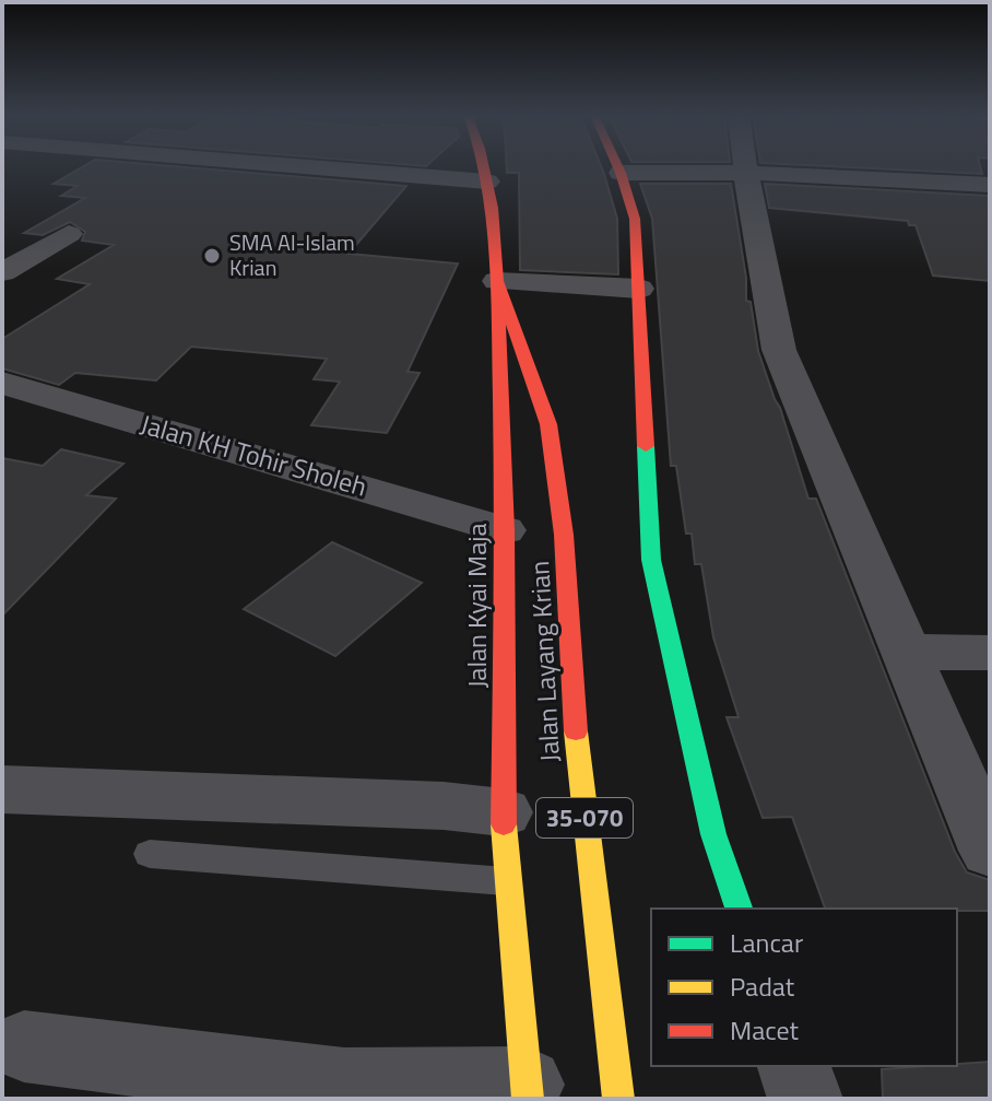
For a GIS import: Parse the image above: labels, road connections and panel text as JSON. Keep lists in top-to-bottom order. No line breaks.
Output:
{"streets":{"street":["Jalan KH Tohir Sholeh","Jalan Kyai Maja","Jalan Layang Krian","35-070"]},"crossings":[["Jalan KH Tohir Sholeh","Jalan Kyai Maja"],["Jalan Kyai Maja","Jalan Layang Krian"]],"places":["SMA Al-Islam Krian"],"legend":["Lancar","Padat","Macet"]}
